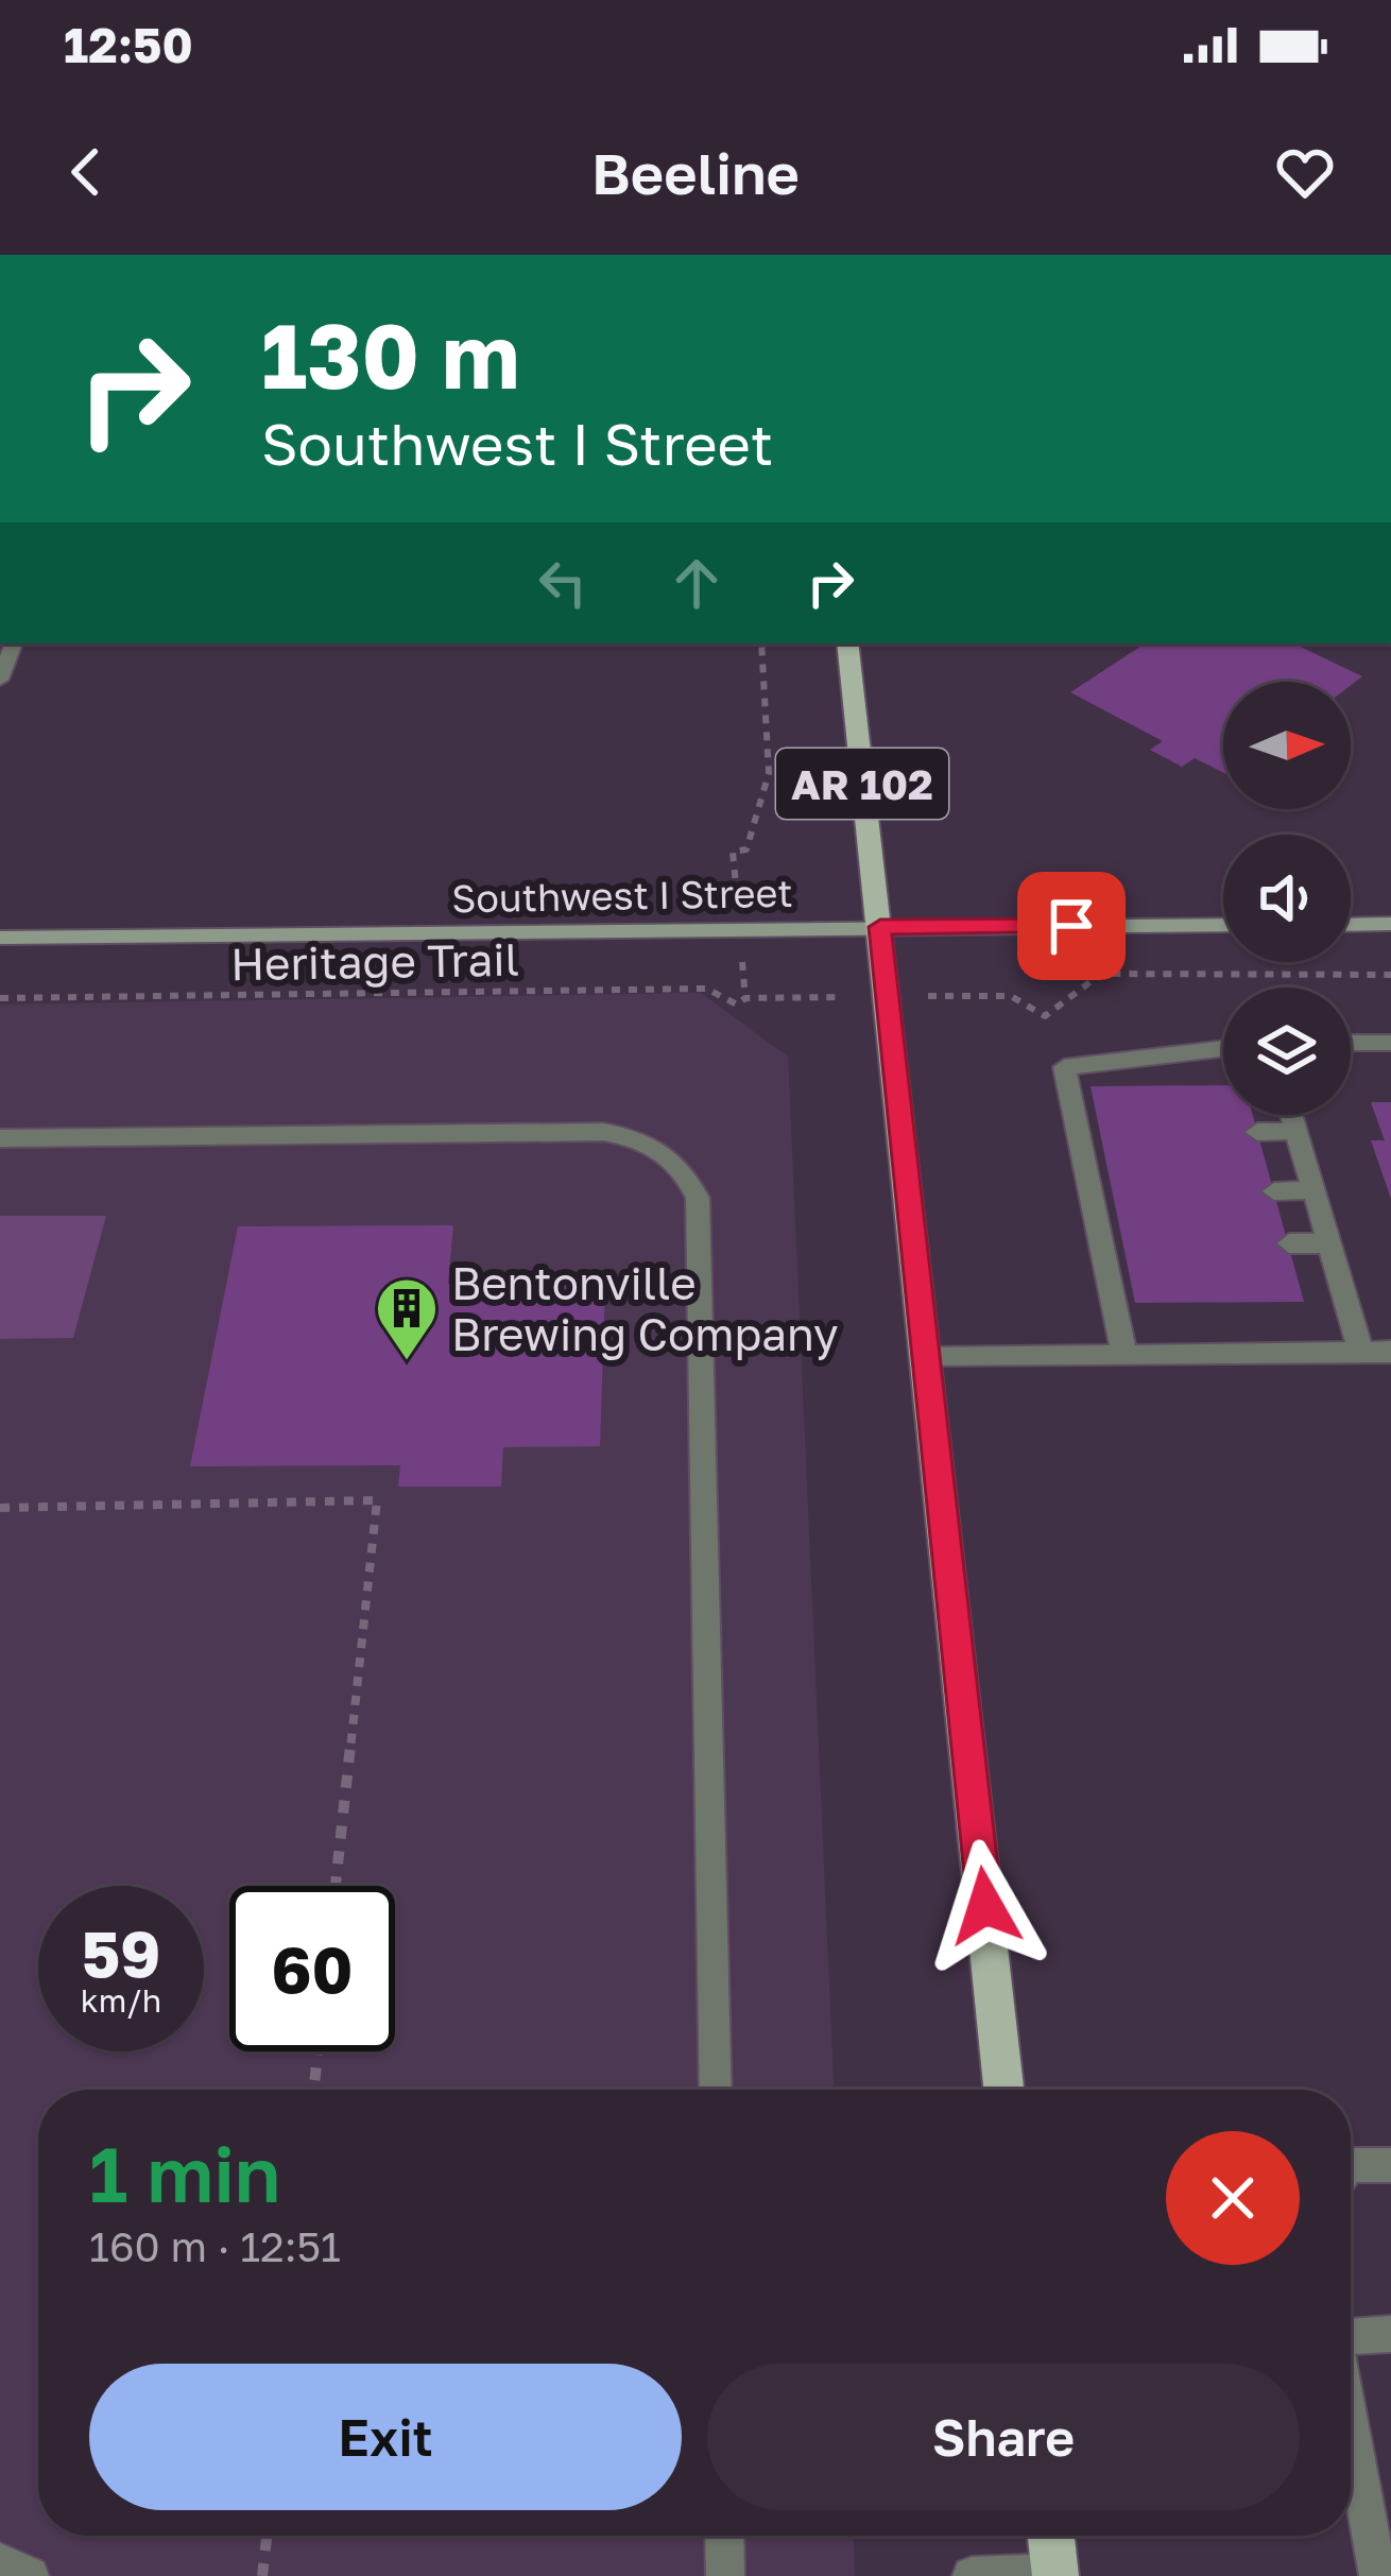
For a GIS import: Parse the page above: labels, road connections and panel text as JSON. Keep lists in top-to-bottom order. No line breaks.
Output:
{"streets":{"main road":["AR 102","Southwest I Street"],"path":["Heritage Trail"]},"crossings":[["AR 102","Southwest I Street"]],"places":{"building":["Bentonville Brewing Company"]},"north":"right","page":{"status":"12:50","header":"Beeline","turn":["130 m","Southwest I Street"],"speed":"59 km/h","limit":"60","heading":["1 min","160 m · 12:51"],"buttons":["Exit","Share"]}}
